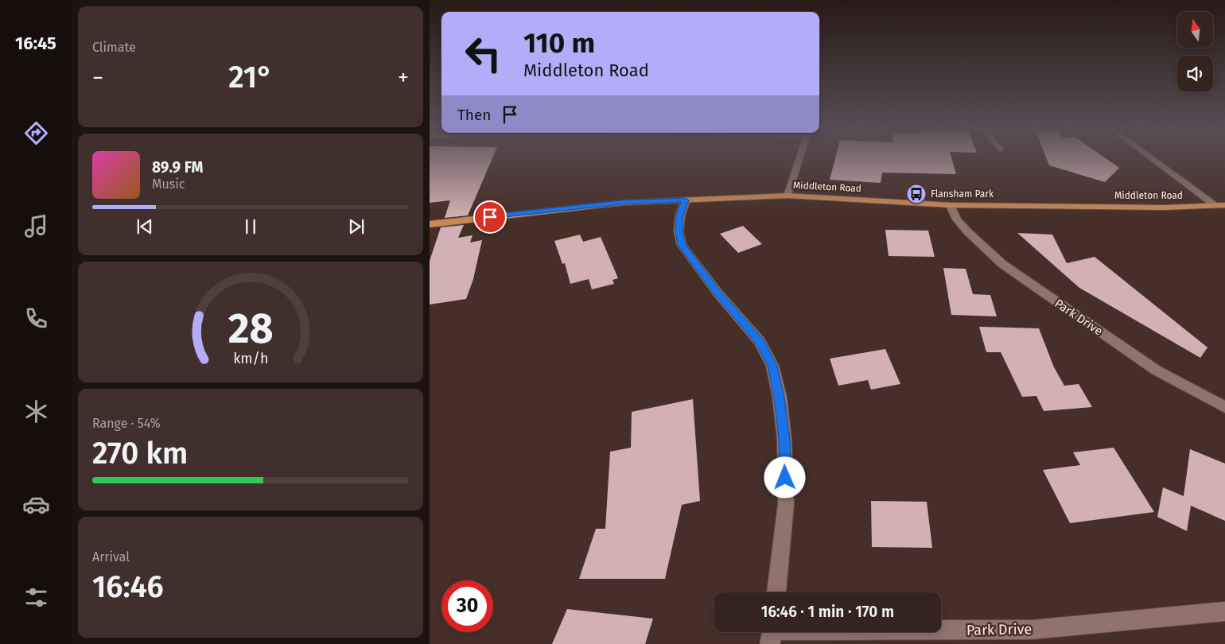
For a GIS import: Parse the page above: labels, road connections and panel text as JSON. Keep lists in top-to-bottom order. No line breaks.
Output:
{"streets":{"main road":["Middleton Road"],"street":["Park Drive"]},"crossings":[["Middleton Road","Park Drive"]],"places":{"bus stop":["Flansham Park"]},"north":"top","page":{"tabs":"16:45","tile":["Climate",["Range · 54%","270 km"],["Arrival","16:46"]],"turn":["110 m","Middleton Road"],"heat":["−","21°","+"],"then":"Then","song":["89.9 FM","Music"],"limit":"30","trip":"16:46 · 1 min · 170 m","gauge":["28","km/h"]}}
